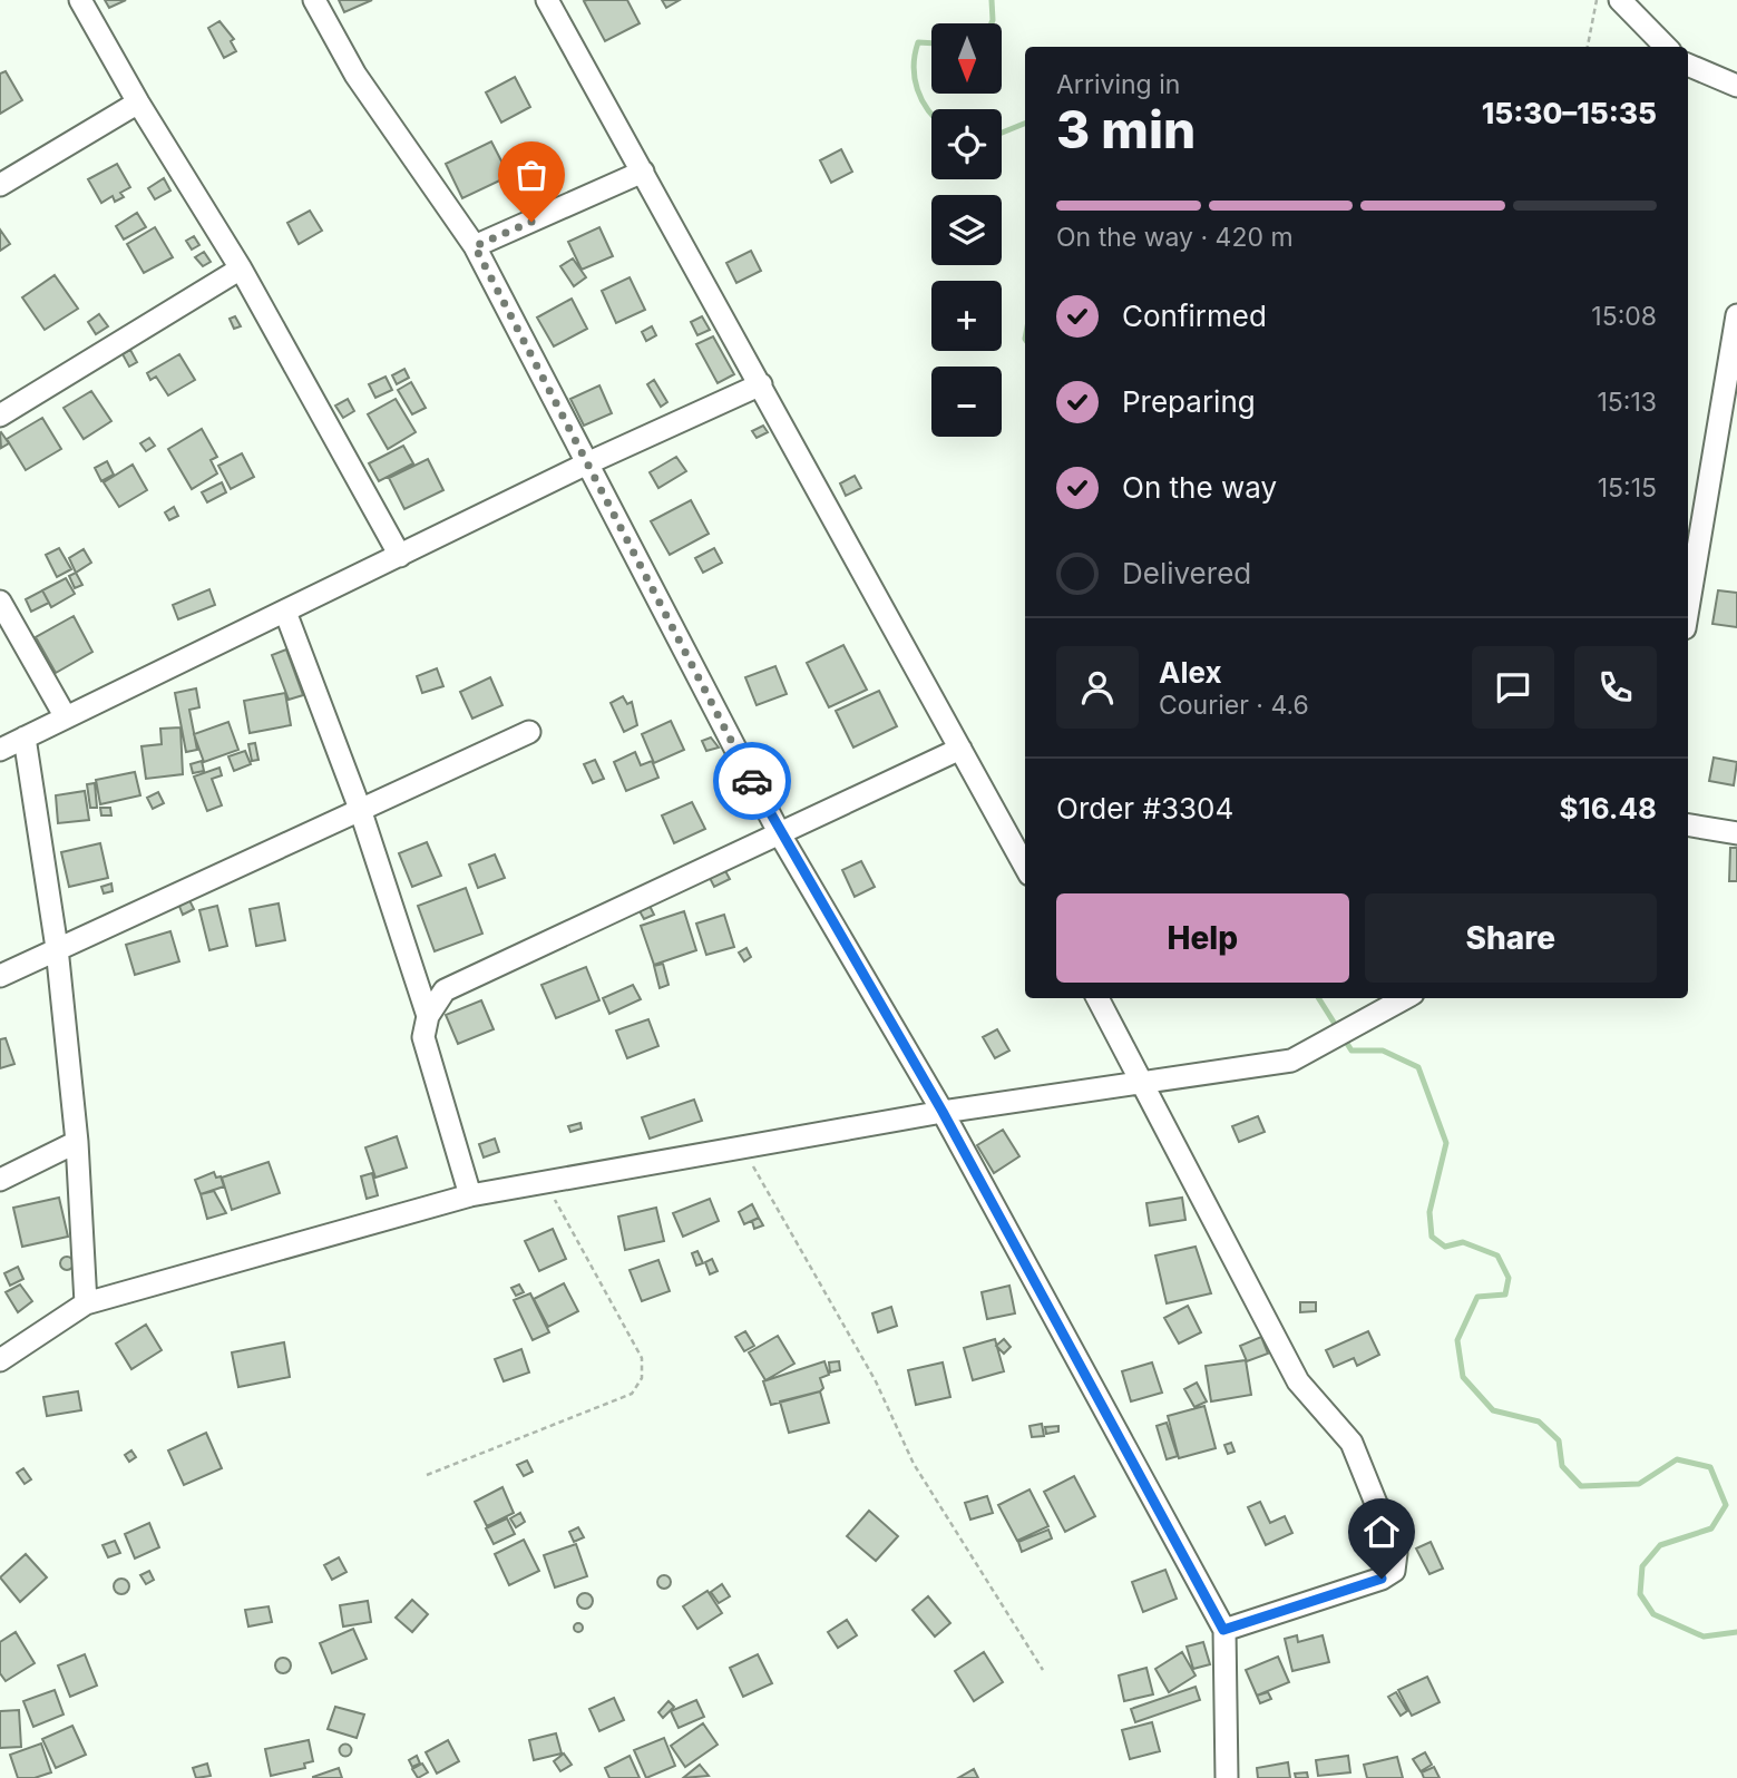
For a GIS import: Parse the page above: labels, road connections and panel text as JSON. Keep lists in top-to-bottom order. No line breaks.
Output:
{"north":"bottom","page":{"map_buttons":["+","−"],"heading":["3 min","Arriving in","15:30–15:35"],"panel":["Alex","Courier · 4.6","Order #3304","$16.48"],"bar":"On the way · 420 m","list":[["Confirmed","15:08"],["Preparing","15:13"],["On the way","15:15"],"Delivered"],"buttons":["Help","Share"]}}
